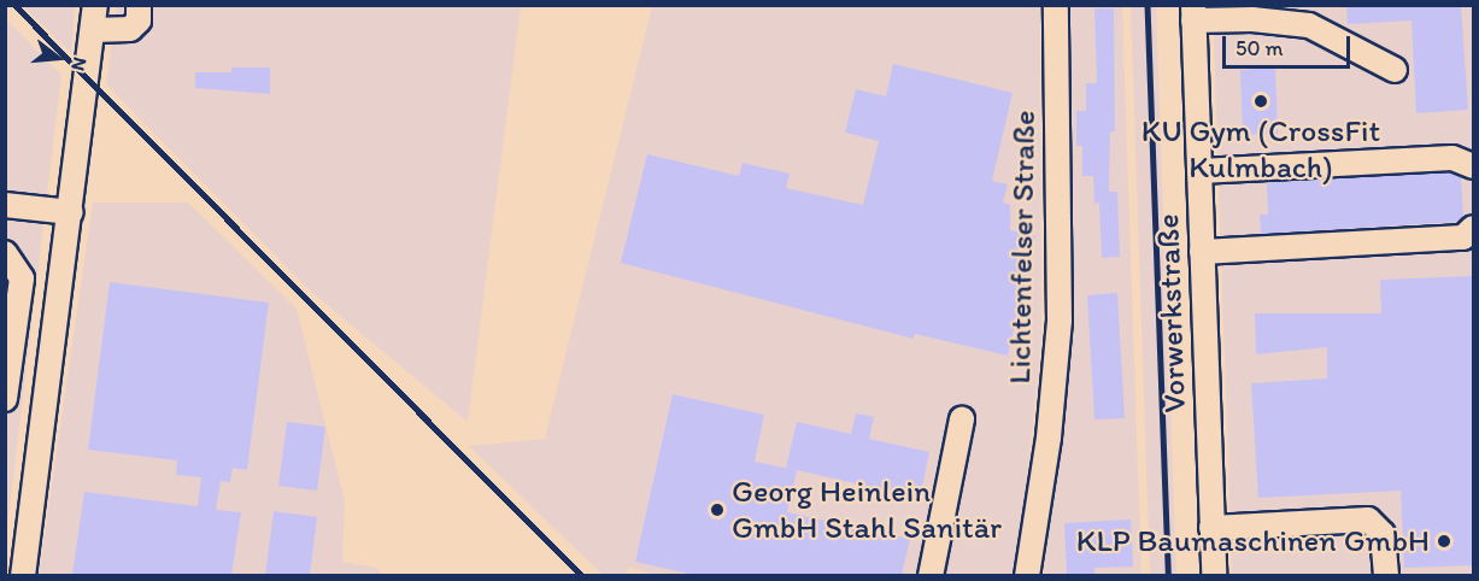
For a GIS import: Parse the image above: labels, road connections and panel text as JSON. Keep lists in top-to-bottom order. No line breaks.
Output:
{"streets":{"street":["Lichtenfelser Straße","Vorwerkstraße"]},"places":["KU Gym (CrossFit Kulmbach)","Georg Heinlein GmbH Stahl Sanitär","KLP Baumaschinen GmbH"],"scale_bar":"50 m","north":"right"}
